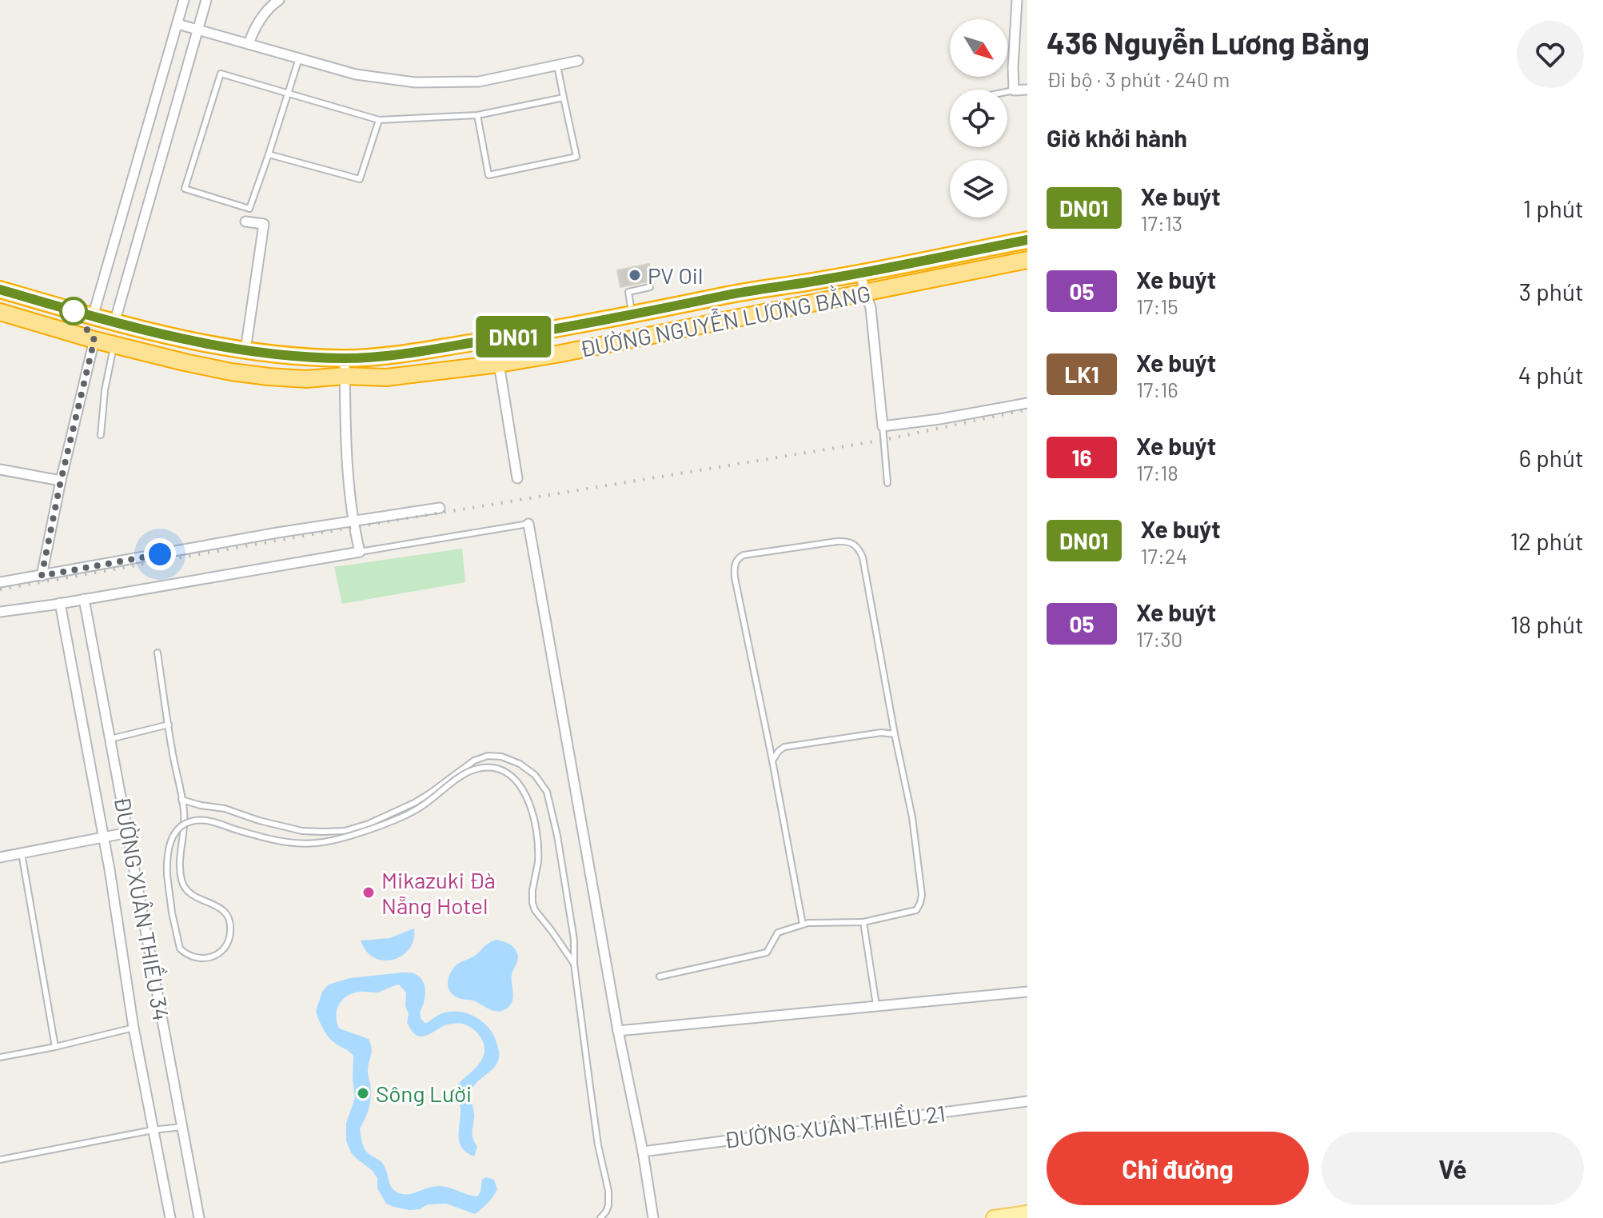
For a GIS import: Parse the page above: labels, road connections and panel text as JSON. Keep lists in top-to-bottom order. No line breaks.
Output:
{"streets":{"highway":["ĐƯỜNG NGUYỄN LƯƠNG BẰNG"],"street":["ĐƯỜNG XUÂN THIỀU 34","ĐƯỜNG XUÂN THIỀU 21"]},"places":["PV Oil","Mikazuki Đà Nẵng Hotel","Sông Lười"],"lines":["bus line DN01"],"north":"bottom right","page":{"on_map":"DN01","heading":[["436 Nguyễn Lương Bằng","Đi bộ · 3 phút · 240 m"],"Giờ khởi hành"],"list":[{"mark":"DN01","name":"Xe buýt","note":"17:13","value":"1 phút"},{"mark":"05","name":"Xe buýt","note":"17:15","value":"3 phút"},{"mark":"LK1","name":"Xe buýt","note":"17:16","value":"4 phút"},{"mark":"16","name":"Xe buýt","note":"17:18","value":"6 phút"},{"mark":"DN01","name":"Xe buýt","note":"17:24","value":"12 phút"},{"mark":"05","name":"Xe buýt","note":"17:30","value":"18 phút"}],"buttons":["Chỉ đường","Vé"]}}
